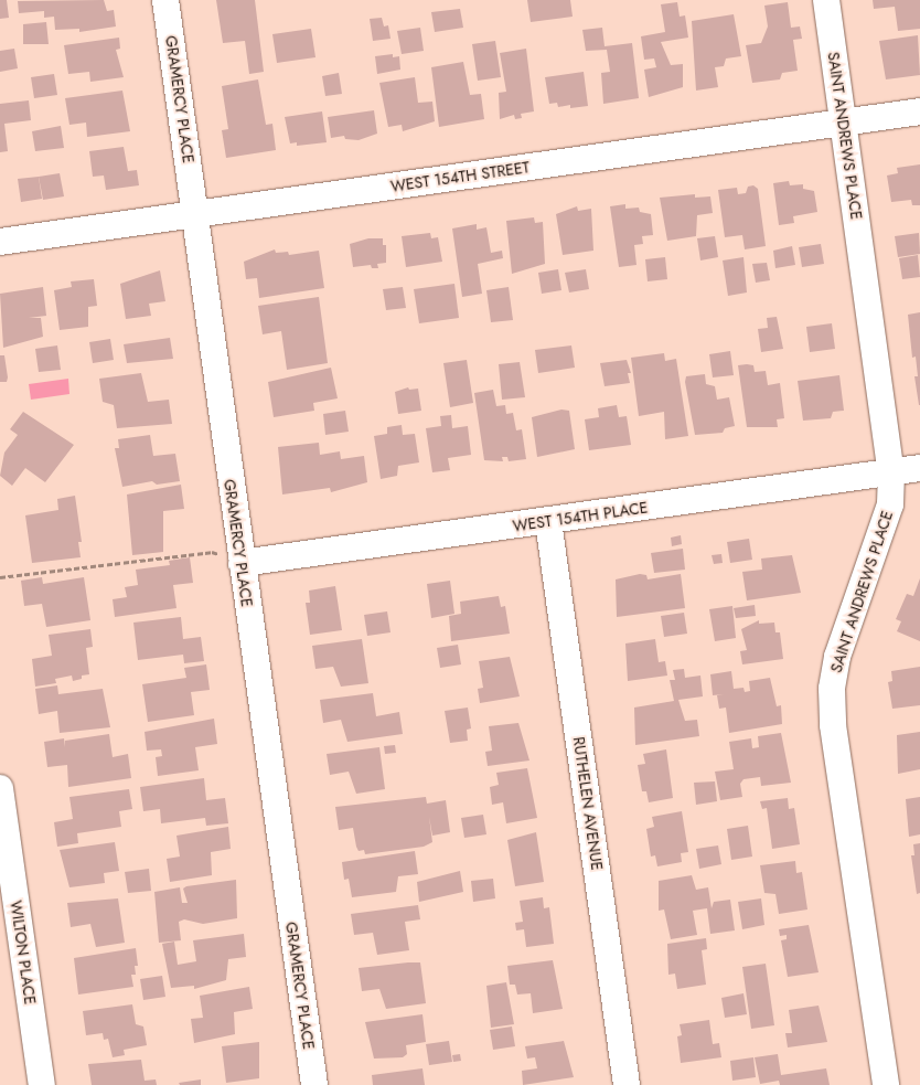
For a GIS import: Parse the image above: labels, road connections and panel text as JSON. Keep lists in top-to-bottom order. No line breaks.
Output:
{"streets":{"street":["GRAMERCY PLACE","SAINT ANDREWS PLACE","WEST 154TH STREET","WEST 154TH PLACE","RUTHELEN AVENUE","WILTON PLACE"]},"crossings":[["GRAMERCY PLACE","WEST 154TH STREET"],["GRAMERCY PLACE","WEST 154TH PLACE"],["SAINT ANDREWS PLACE","WEST 154TH STREET"],["SAINT ANDREWS PLACE","WEST 154TH PLACE"],["WEST 154TH PLACE","RUTHELEN AVENUE"]]}
